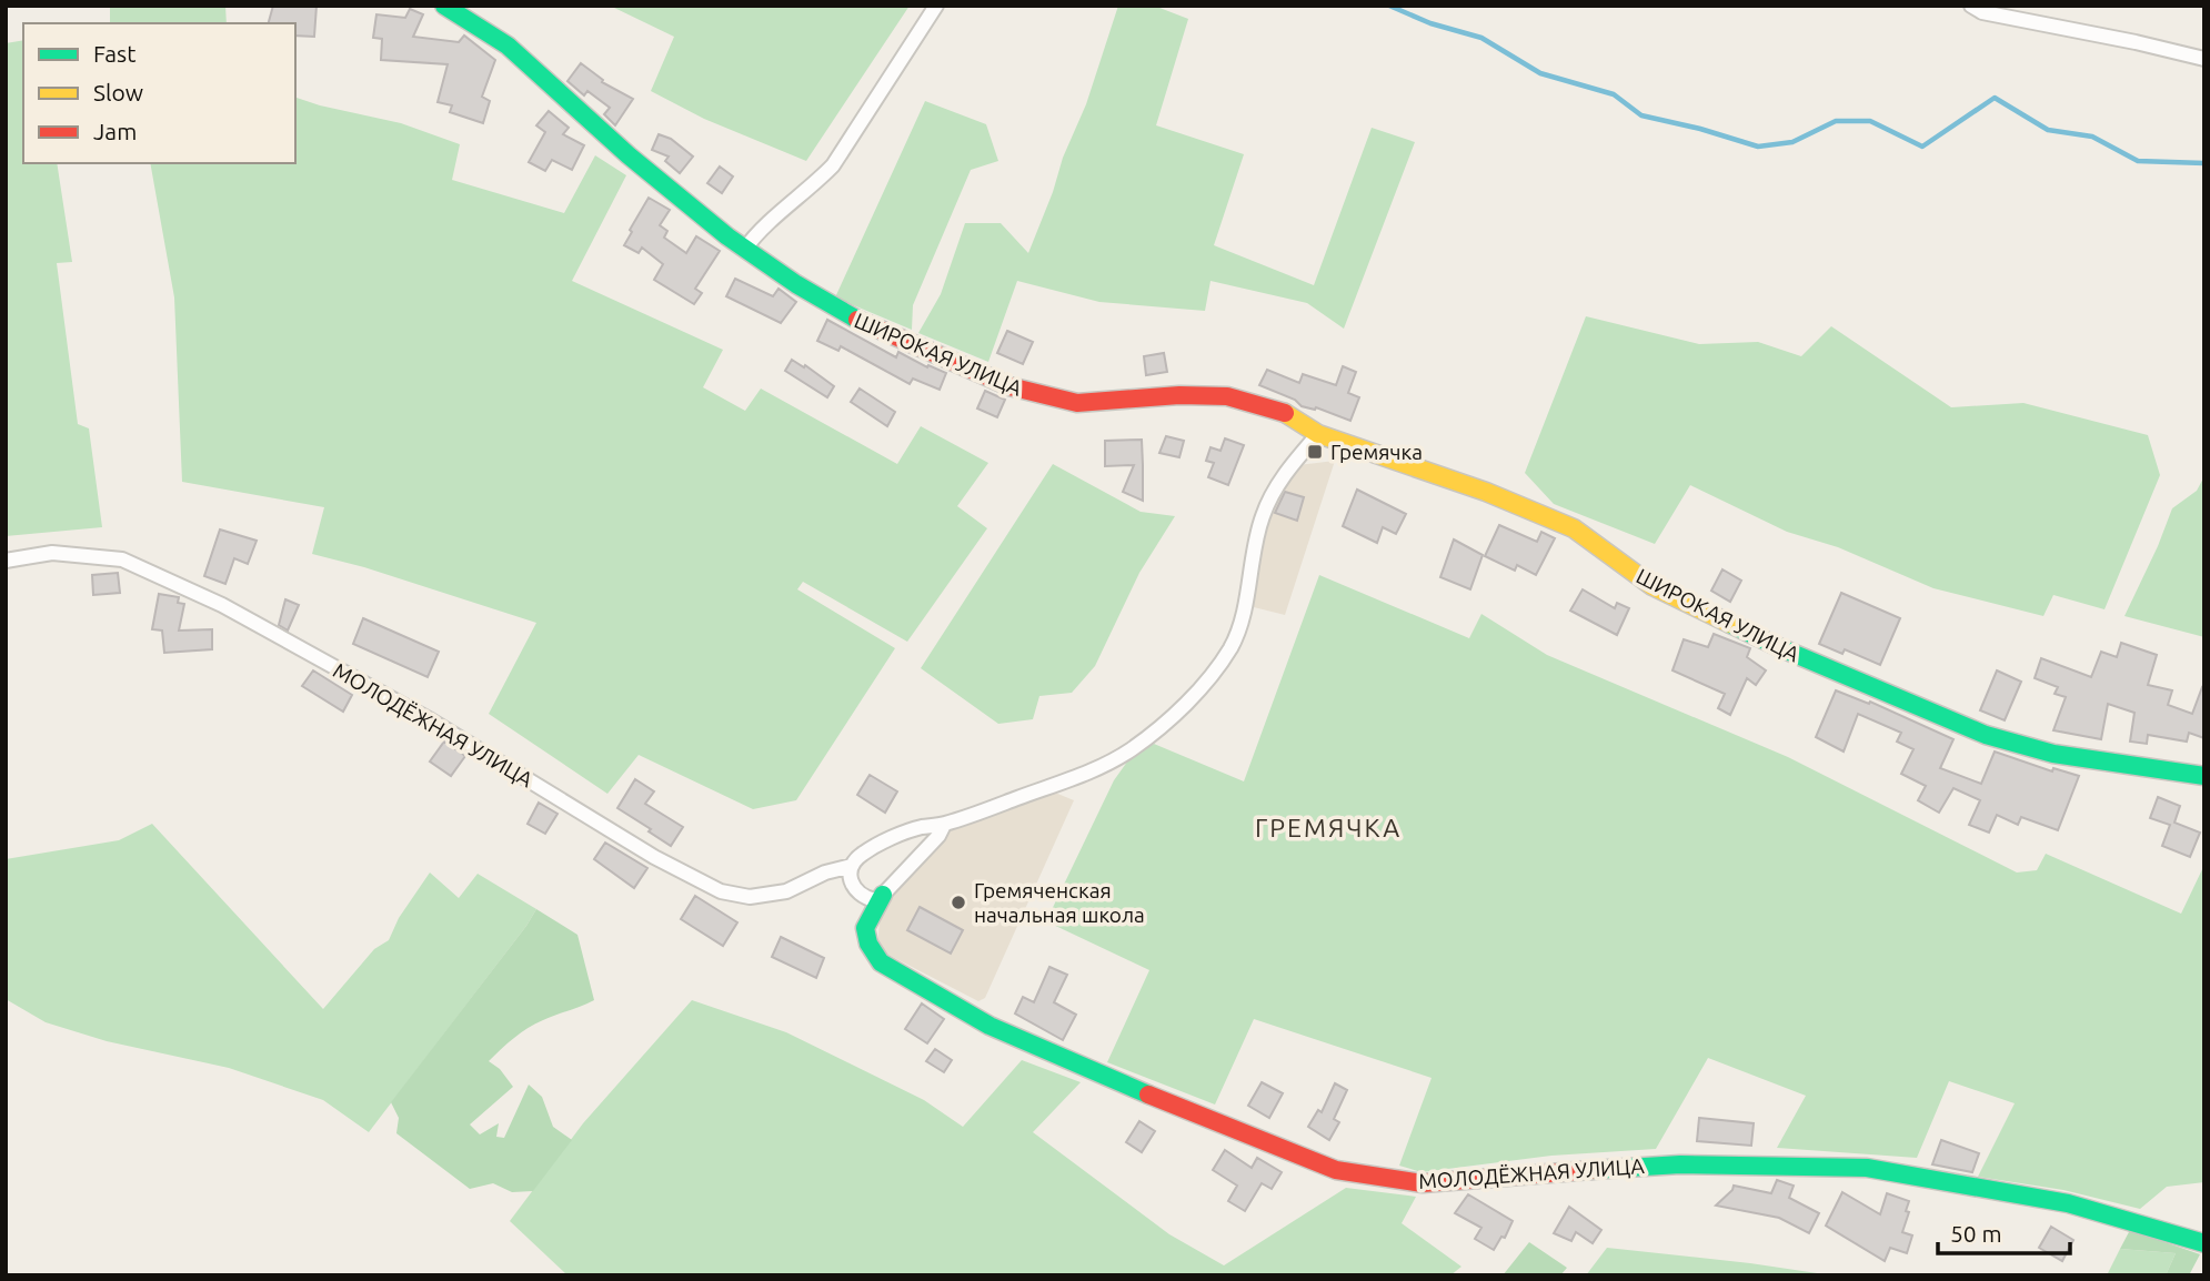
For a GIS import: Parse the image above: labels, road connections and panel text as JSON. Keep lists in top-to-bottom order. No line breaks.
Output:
{"streets":{"street":["ШИРОКАЯ УЛИЦА","МОЛОДЁЖНАЯ УЛИЦА"]},"crossings":[["ШИРОКАЯ УЛИЦА","МОЛОДЁЖНАЯ УЛИЦА"]],"districts":["ГРЕМЯЧКА"],"places":{"transit":["Гремячка"],"other":["Гремяченская начальная школа"]},"legend":["Fast","Slow","Jam"],"scale_bar":"50 m"}
